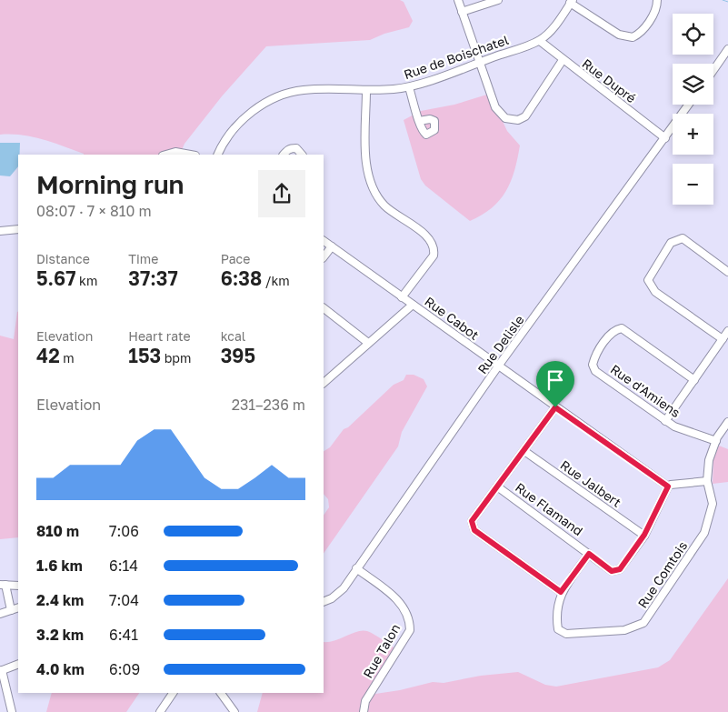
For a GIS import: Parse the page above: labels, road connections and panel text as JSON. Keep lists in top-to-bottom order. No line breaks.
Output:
{"streets":{"street":["Rue de Boischatel","Rue Dupré","Rue Cabot","Rue Delisle","Rue d'Amiens","Rue Jalbert","Rue Flamand","Rue Comtois","Rue Talon"]},"crossings":[["Rue de Boischatel","Rue Dupré"],["Rue Dupré","Rue Delisle"],["Rue Cabot","Rue Delisle"],["Rue Cabot","Rue Flamand"],["Rue Delisle","Rue Talon"],["Rue d'Amiens","Rue Comtois"],["Rue Jalbert","Rue Flamand"]],"page":{"map_buttons":["+","−"],"heading":["Morning run","08:07 · 7 × 810 m"],"stats":[["Distance","5.67 km"],["Time","37:37"],["Pace","6:38 /km"],["Elevation","42 m"],["Heart rate","153 bpm"],["kcal","395"]],"chart":["Elevation","231–236 m"],"list":[{"name":"810 m","note":"7:06"},{"name":"1.6 km","note":"6:14"},{"name":"2.4 km","note":"7:04"},{"name":"3.2 km","note":"6:41"},{"name":"4.0 km","note":"6:09"}]}}
